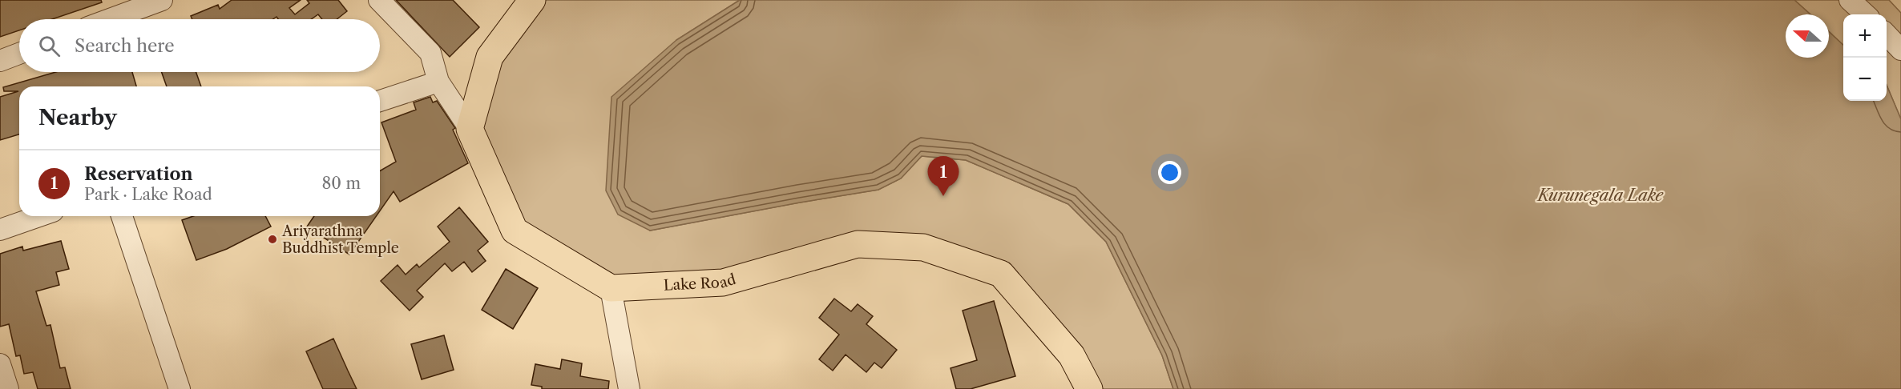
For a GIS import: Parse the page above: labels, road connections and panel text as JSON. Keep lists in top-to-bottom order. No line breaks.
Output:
{"streets":{"main road":["Lake Road"]},"water":["Kurunegala Lake"],"places":["Ariyarathna Buddhist Temple"],"north":"left","page":{"map_buttons":["+","−"],"search":"Search here","heading":"Nearby","list":[{"mark":"1","name":"Reservation","note":"Park · Lake Road","value":"80 m"}],"pins":"1"}}
